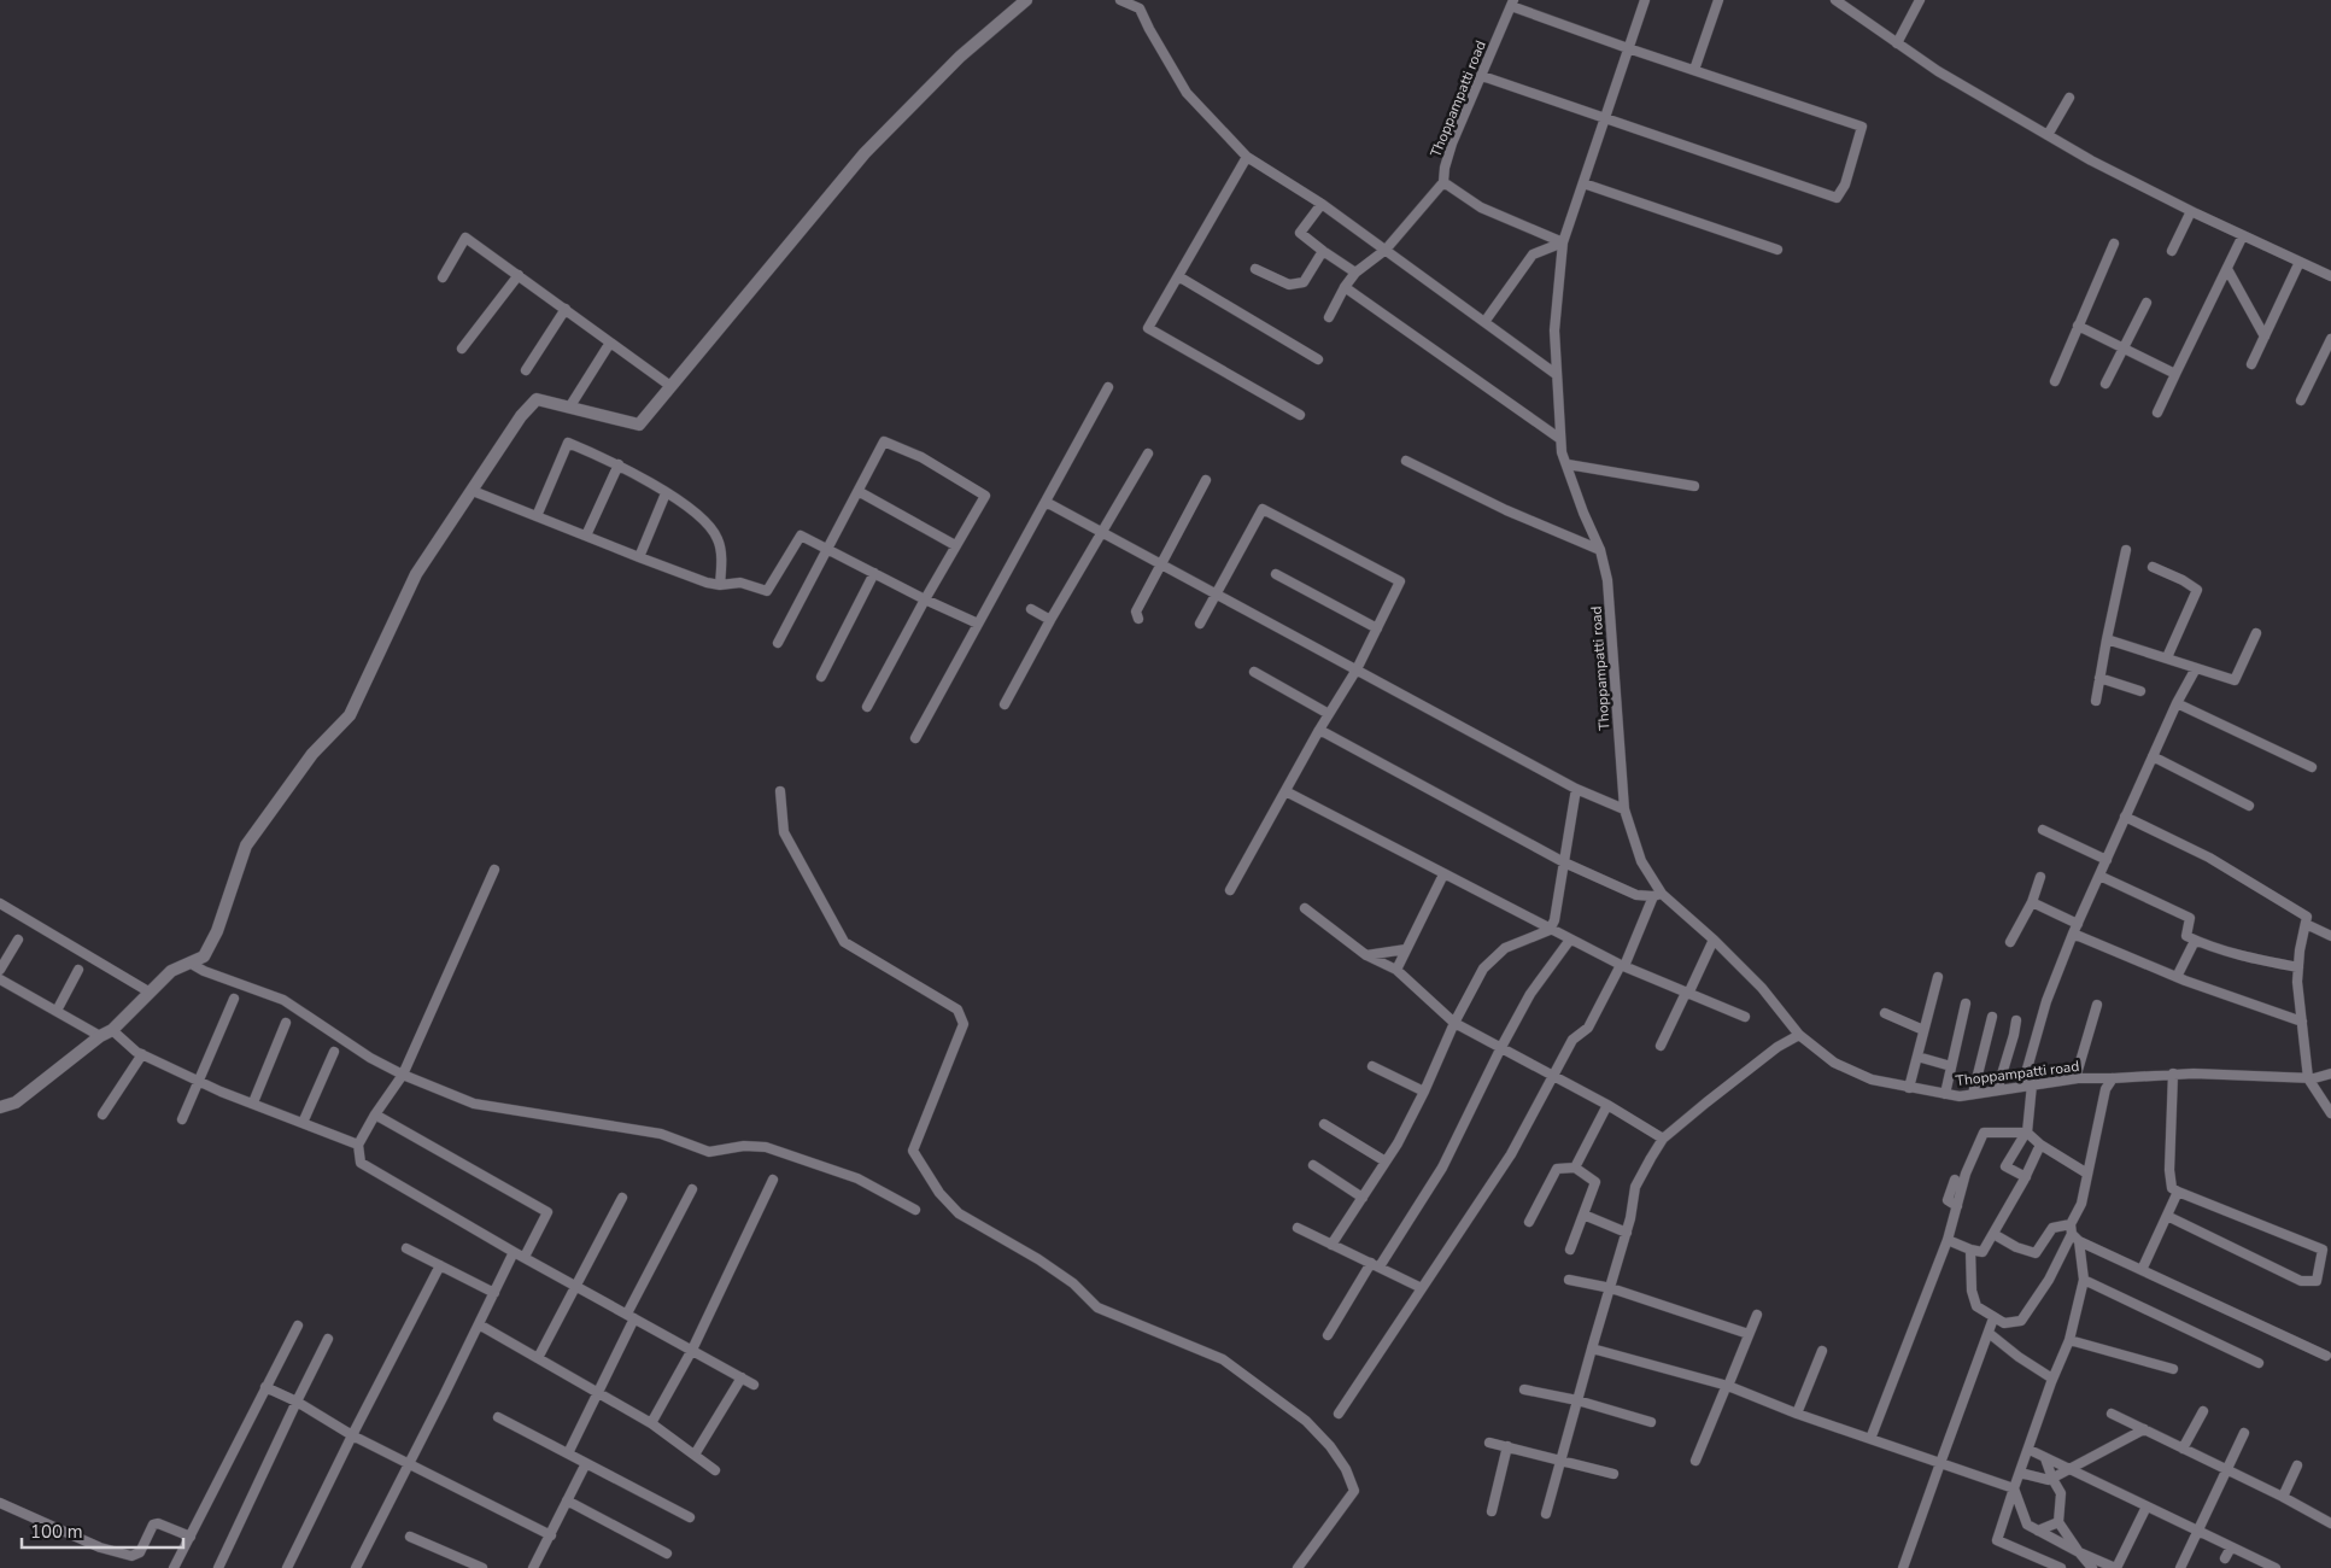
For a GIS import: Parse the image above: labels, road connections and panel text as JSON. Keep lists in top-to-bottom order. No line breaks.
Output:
{"streets":{"street":["Thoppampatti road"]},"scale_bar":"100 m"}
